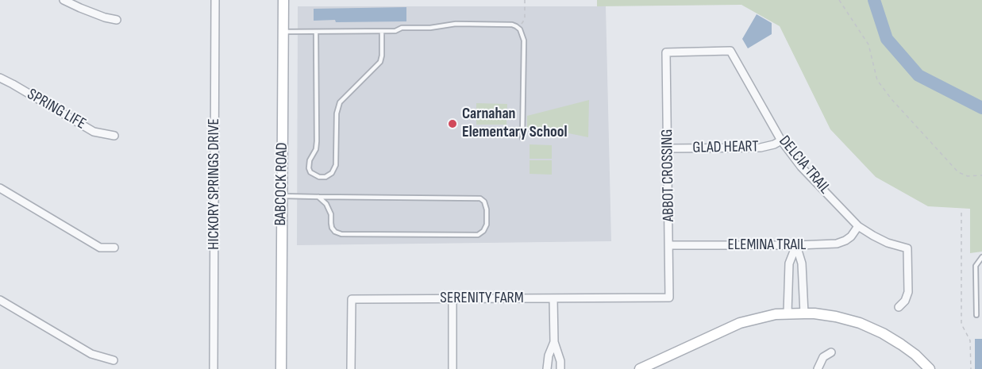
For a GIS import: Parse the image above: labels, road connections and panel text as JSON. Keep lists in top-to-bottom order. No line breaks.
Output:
{"streets":{"main road":["BABCOCK ROAD"],"street":["SPRING LIFE","GLAD HEART","DELCIA TRAIL","ABBOT CROSSING","HICKORY SPRINGS DRIVE","ELEMINA TRAIL","SERENITY FARM"]},"crossings":[["GLAD HEART","DELCIA TRAIL"],["GLAD HEART","ABBOT CROSSING"],["DELCIA TRAIL","ABBOT CROSSING"],["DELCIA TRAIL","ELEMINA TRAIL"],["ABBOT CROSSING","ELEMINA TRAIL"],["ABBOT CROSSING","SERENITY FARM"]],"places":["Carnahan Elementary School"]}
